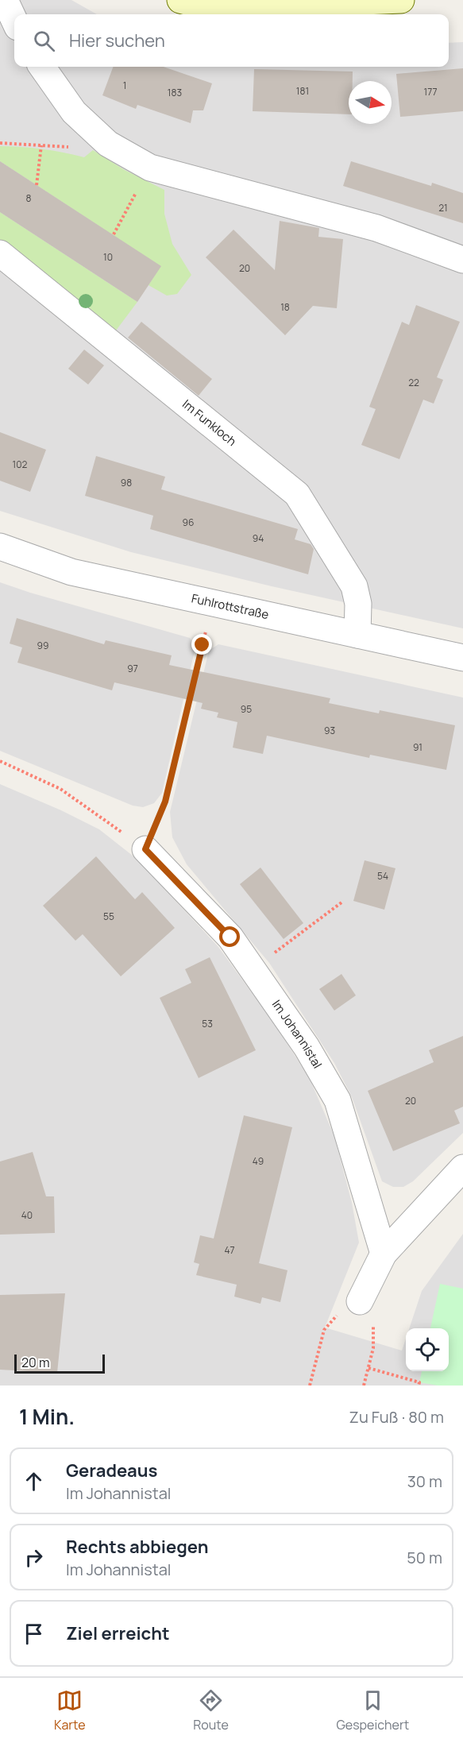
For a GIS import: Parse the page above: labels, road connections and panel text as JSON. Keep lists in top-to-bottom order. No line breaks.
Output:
{"streets":{"street":["Im Funkloch","Fuhlrottstraße","Im Johannistal"]},"crossings":[["Im Funkloch","Fuhlrottstraße"]],"house_numbers":["1","181","177","183","8","21","10","20","18","22","102","98","96","94","99","97","95","93","91","54","55","53","20","49","40","47"],"scale_bar":"20 m","north":"right","page":{"search":"Hier suchen","scale":"20 m","heading":["1 Min.","Zu Fuß · 80 m"],"list":[["Geradeaus","Im Johannistal","30 m"],["Rechts abbiegen","Im Johannistal","50 m"],"Ziel erreicht"],"nav":["Karte","Route","Gespeichert"]}}
